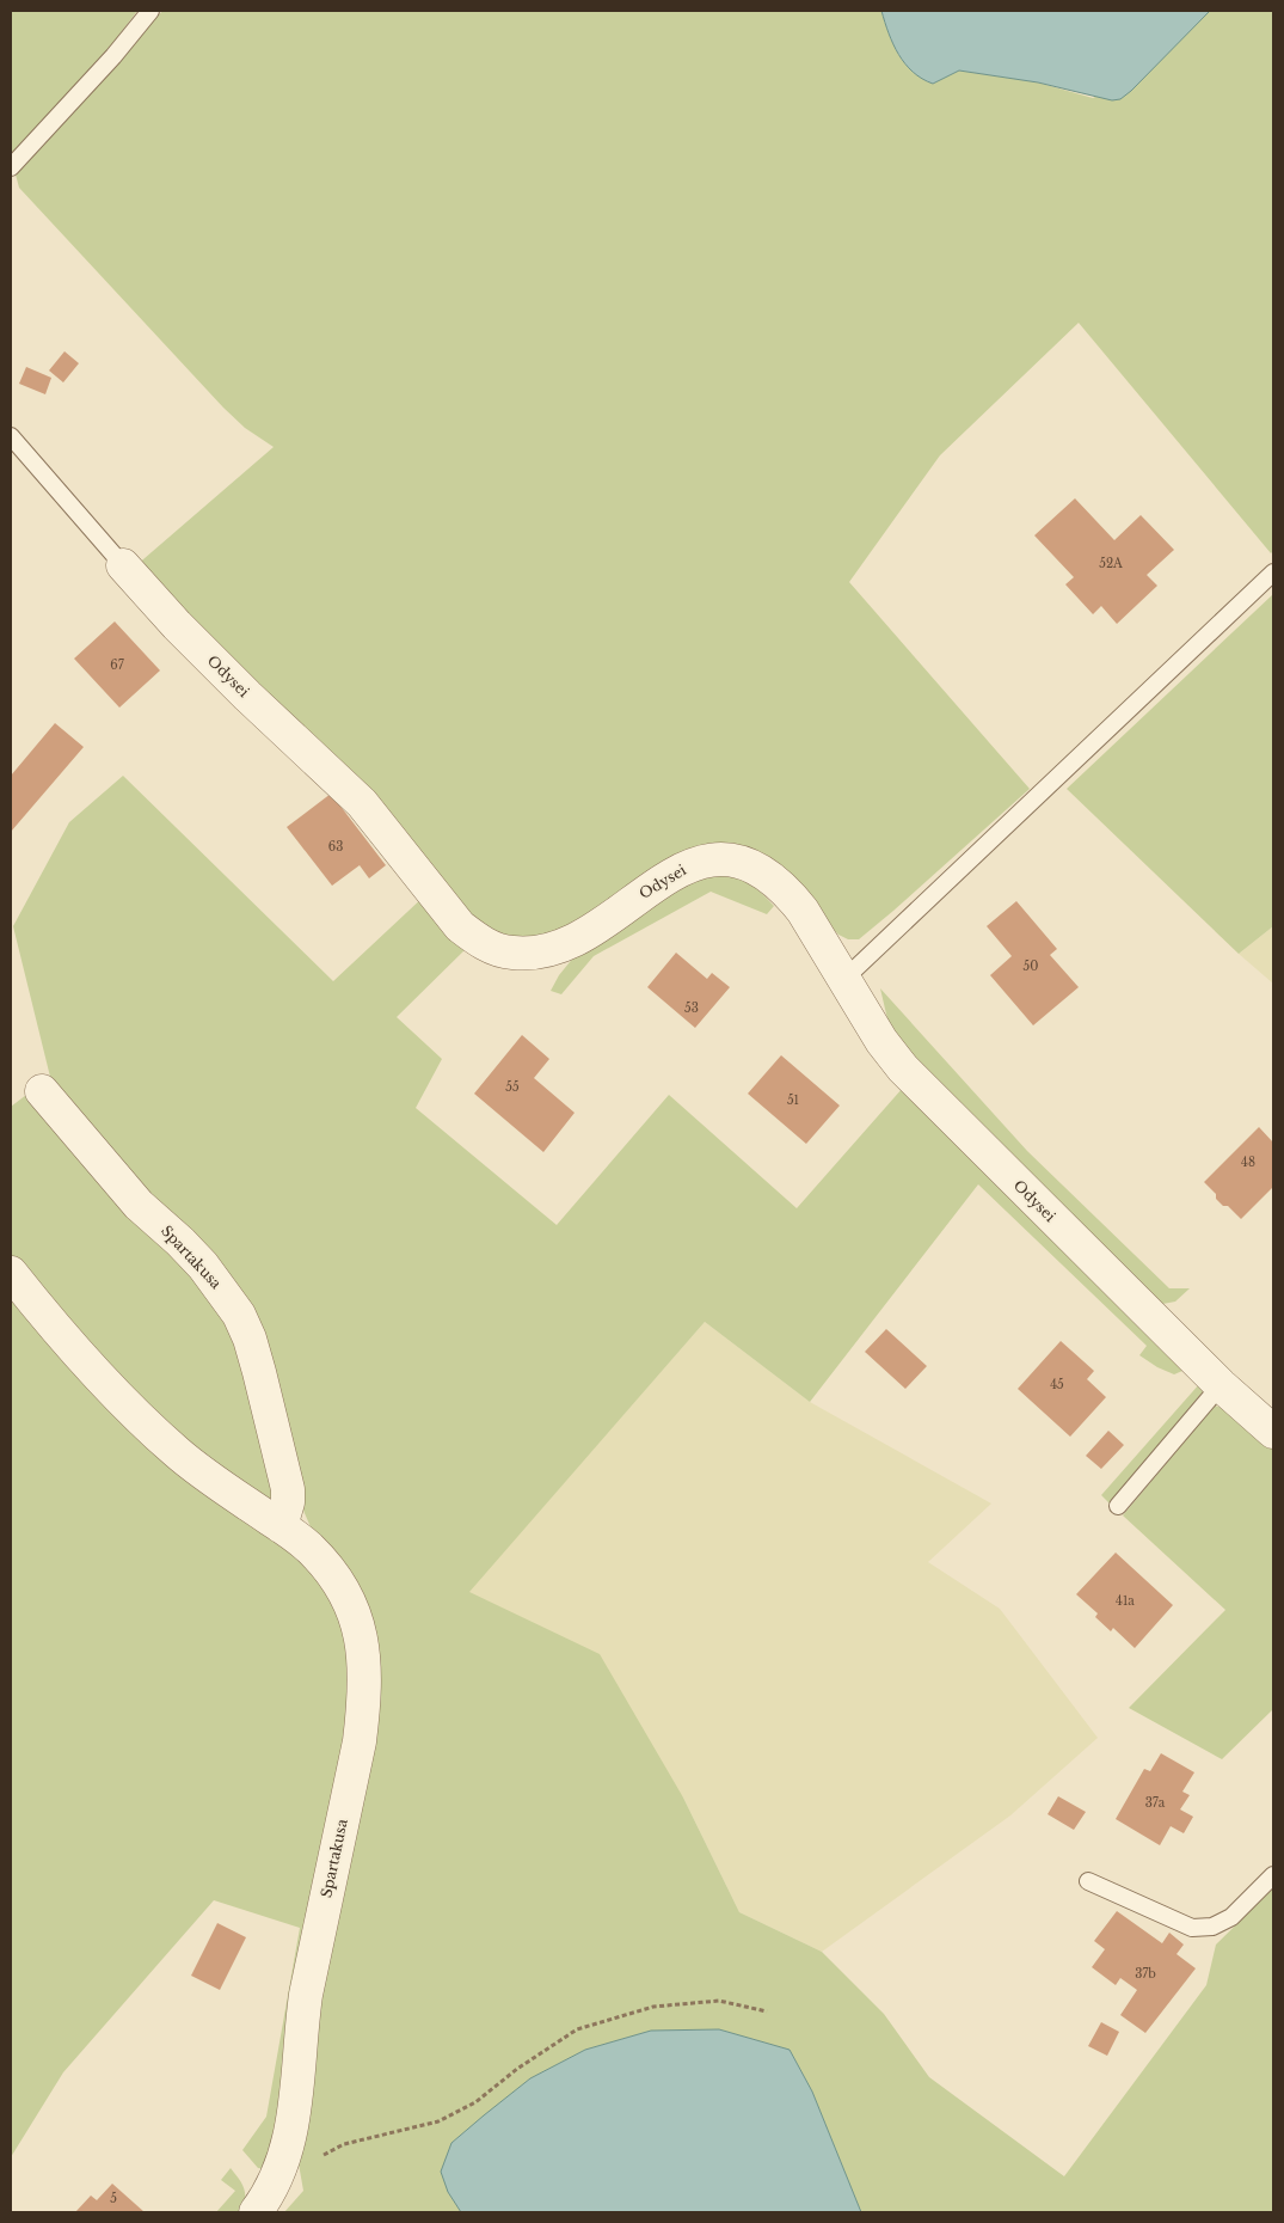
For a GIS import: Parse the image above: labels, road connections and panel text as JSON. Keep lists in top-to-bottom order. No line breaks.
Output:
{"streets":{"street":["Odysei","Spartakusa"]},"house_numbers":["52A","67","63","50","53","55","51","48","45","41a","37a","37b","5"]}
